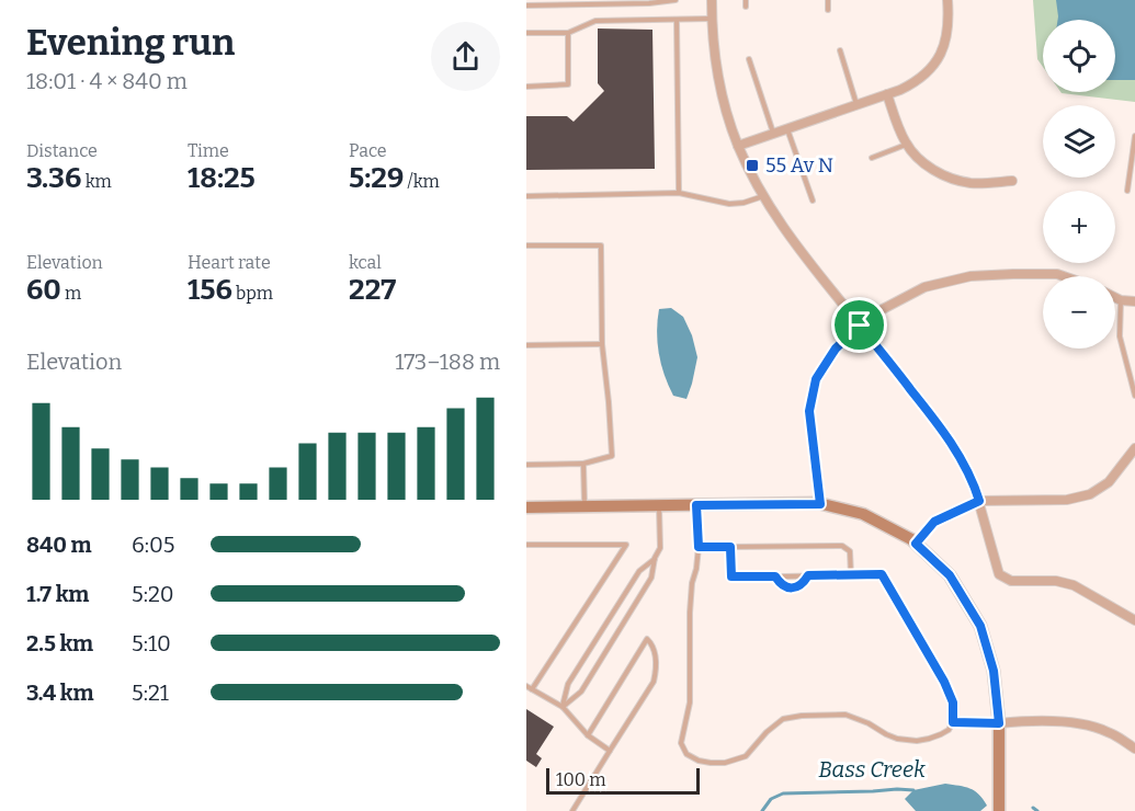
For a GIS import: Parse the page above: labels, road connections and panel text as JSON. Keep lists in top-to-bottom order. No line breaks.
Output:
{"water":["Bass Creek"],"places":{"transit":["55 Av N"]},"scale_bar":"100 m","page":{"heading":["Evening run","18:01 · 4 × 840 m"],"map_buttons":["+","−"],"stats":[["Distance","3.36 km"],["Time","18:25"],["Pace","5:29 /km"],["Elevation","60 m"],["Heart rate","156 bpm"],["kcal","227"]],"chart":["Elevation","173–188 m"],"list":[{"name":"840 m","note":"6:05"},{"name":"1.7 km","note":"5:20"},{"name":"2.5 km","note":"5:10"},{"name":"3.4 km","note":"5:21"}],"scale":"100 m"}}
